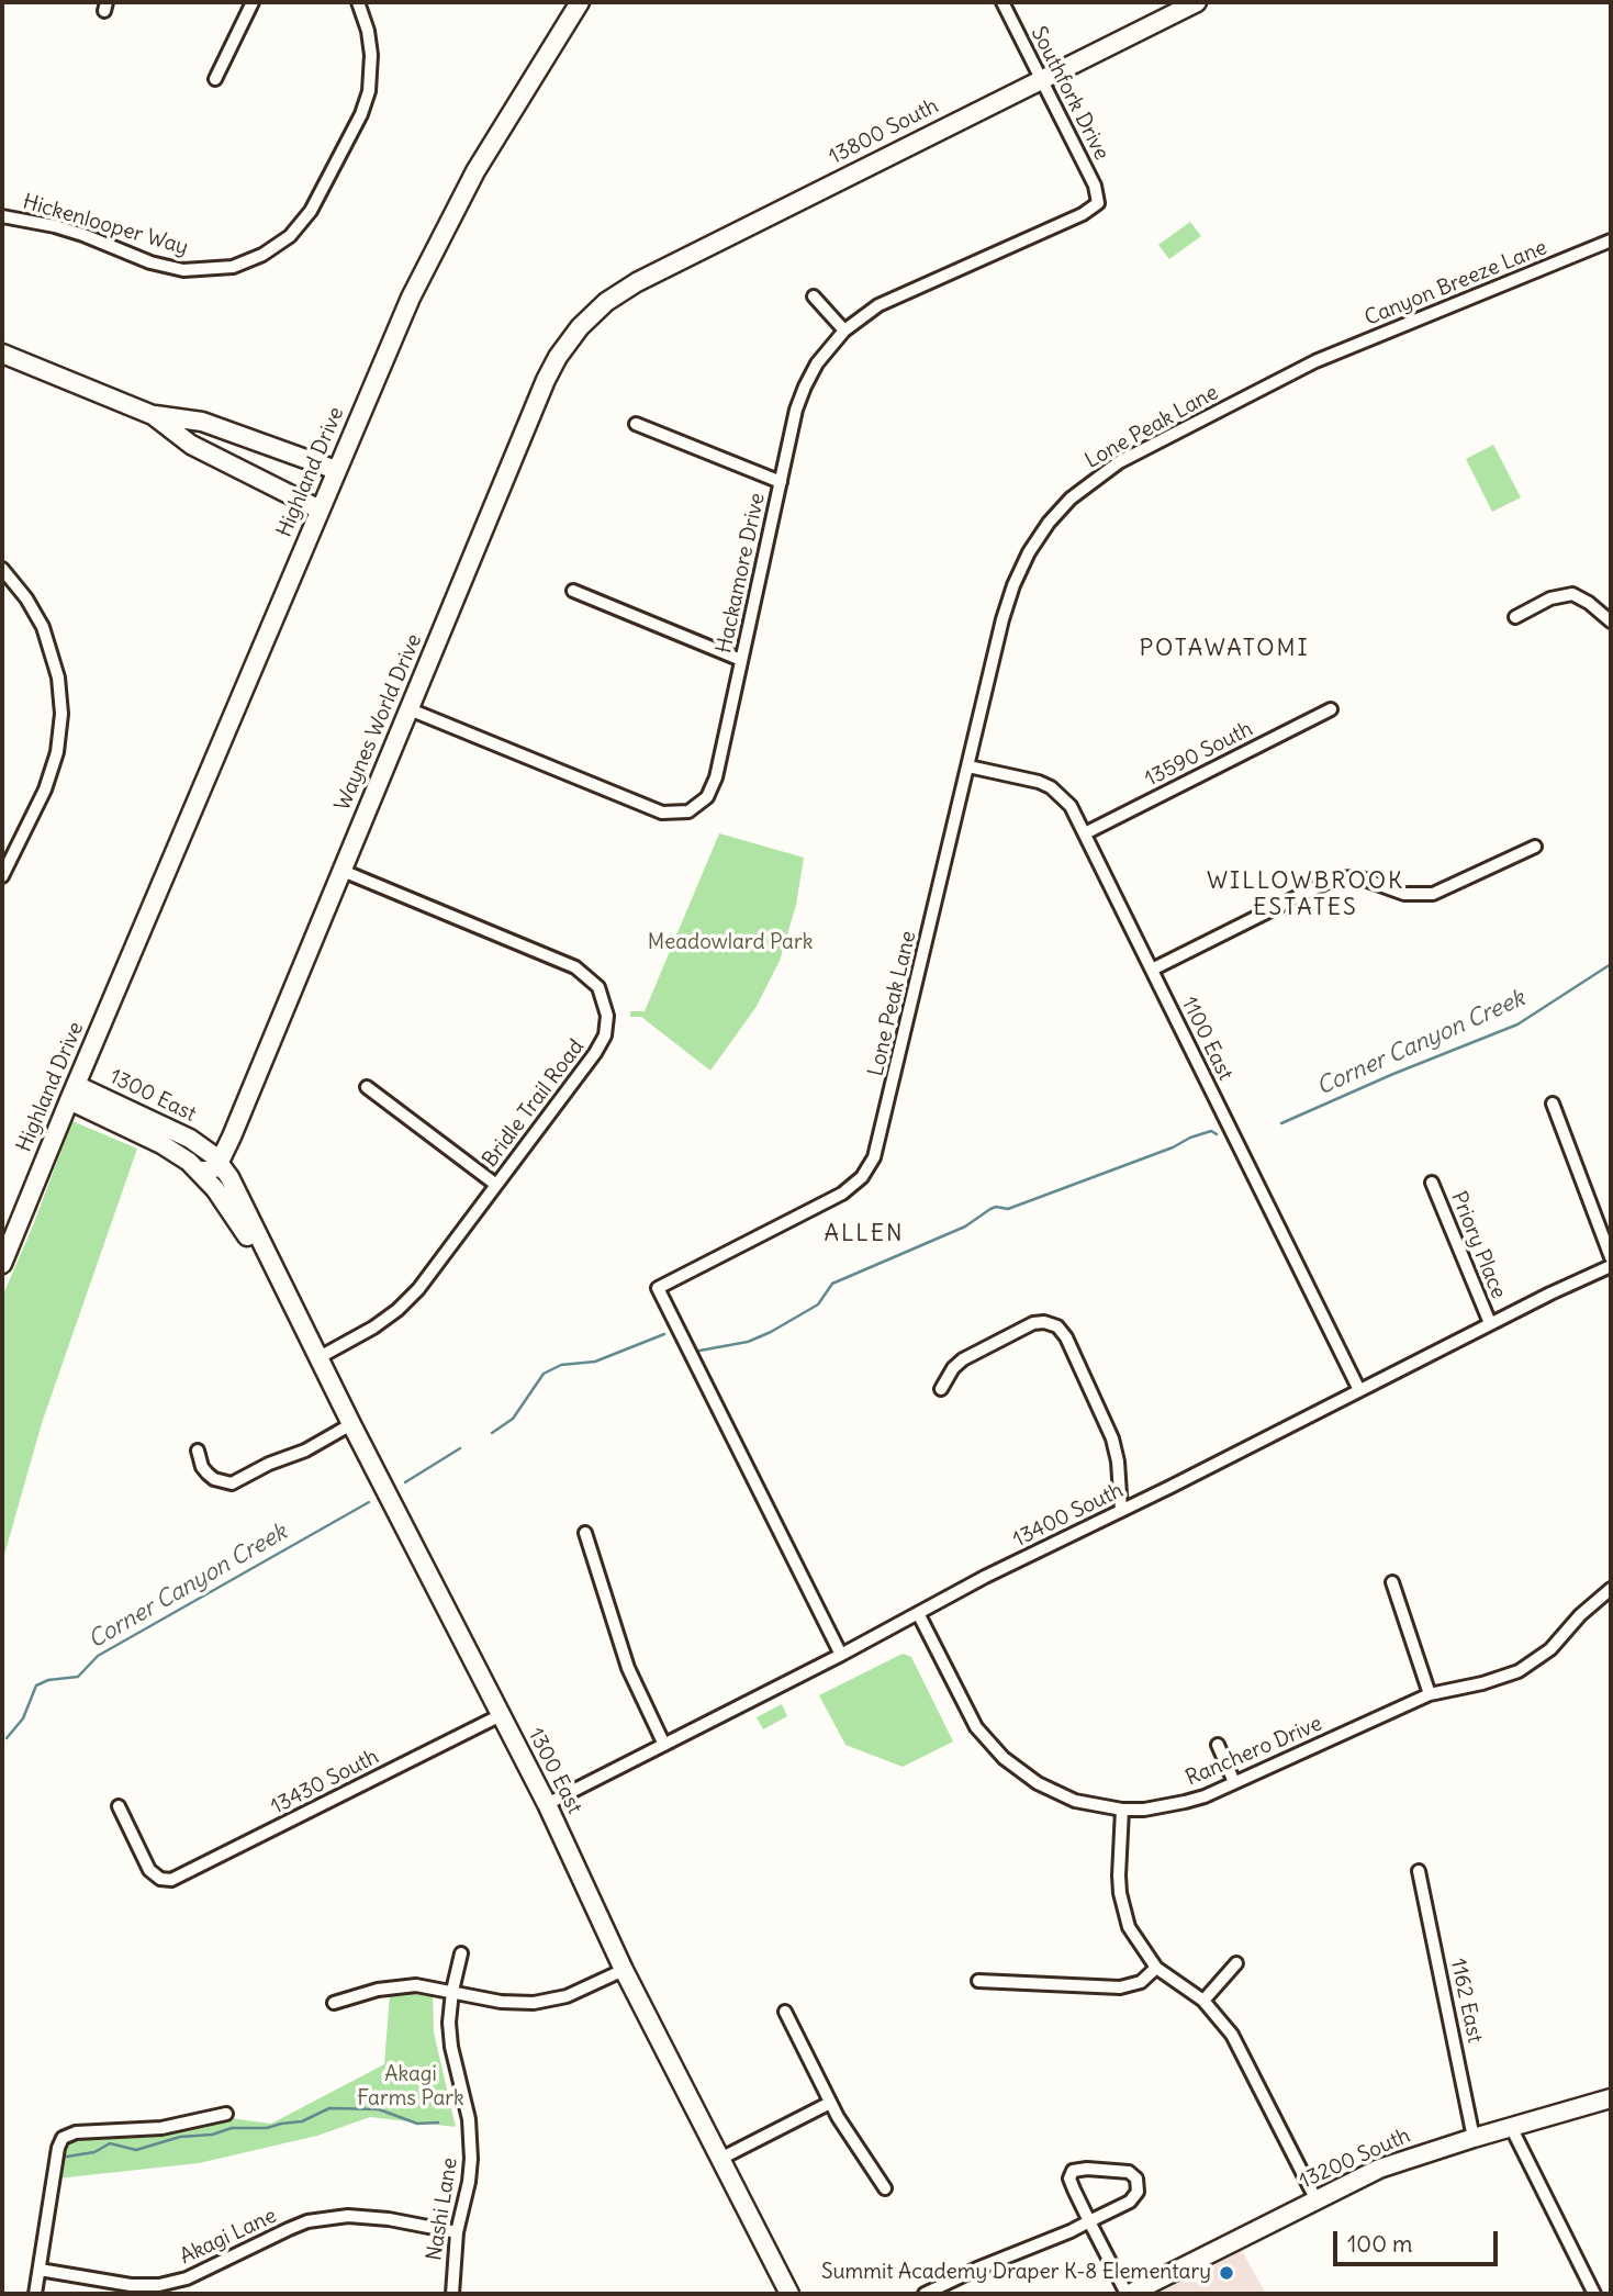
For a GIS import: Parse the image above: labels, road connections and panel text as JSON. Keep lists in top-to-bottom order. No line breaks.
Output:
{"streets":{"main road":["13800 South","Highland Drive","Waynes World Drive","1300 East","13200 South"],"street":["Southfork Drive","Hickenlooper Way","Canyon Breeze Lane","Lone Peak Lane","Hackamore Drive","13590 South","1100 East","Bridle Trail Road","Priory Place","13400 South","Ranchero Drive","13430 South","1162 East","Nashi Lane","Akagi Lane"]},"crossings":[["Southfork Drive","13800 South"],["Southfork Drive","Hackamore Drive"],["13800 South","Waynes World Drive"],["Canyon Breeze Lane","Lone Peak Lane"],["Lone Peak Lane","1100 East"],["Lone Peak Lane","13400 South"],["Highland Drive","1300 East"],["Hackamore Drive","Waynes World Drive"],["Waynes World Drive","1300 East"],["Waynes World Drive","Bridle Trail Road"],["13590 South","1100 East"],["1100 East","13400 South"],["1300 East","Bridle Trail Road"],["1300 East","13400 South"],["1300 East","13430 South"],["Priory Place","13400 South"],["13400 South","Ranchero Drive"],["1162 East","13200 South"],["Nashi Lane","Akagi Lane"]],"districts":["POTAWATOMI","WILLOWBROOK ESTATES","ALLEN"],"water":["Corner Canyon Creek"],"parks":["Meadowlard Park","Akagi Farms Park"],"places":["Summit Academy Draper K-8 Elementary"],"scale_bar":"100 m"}
